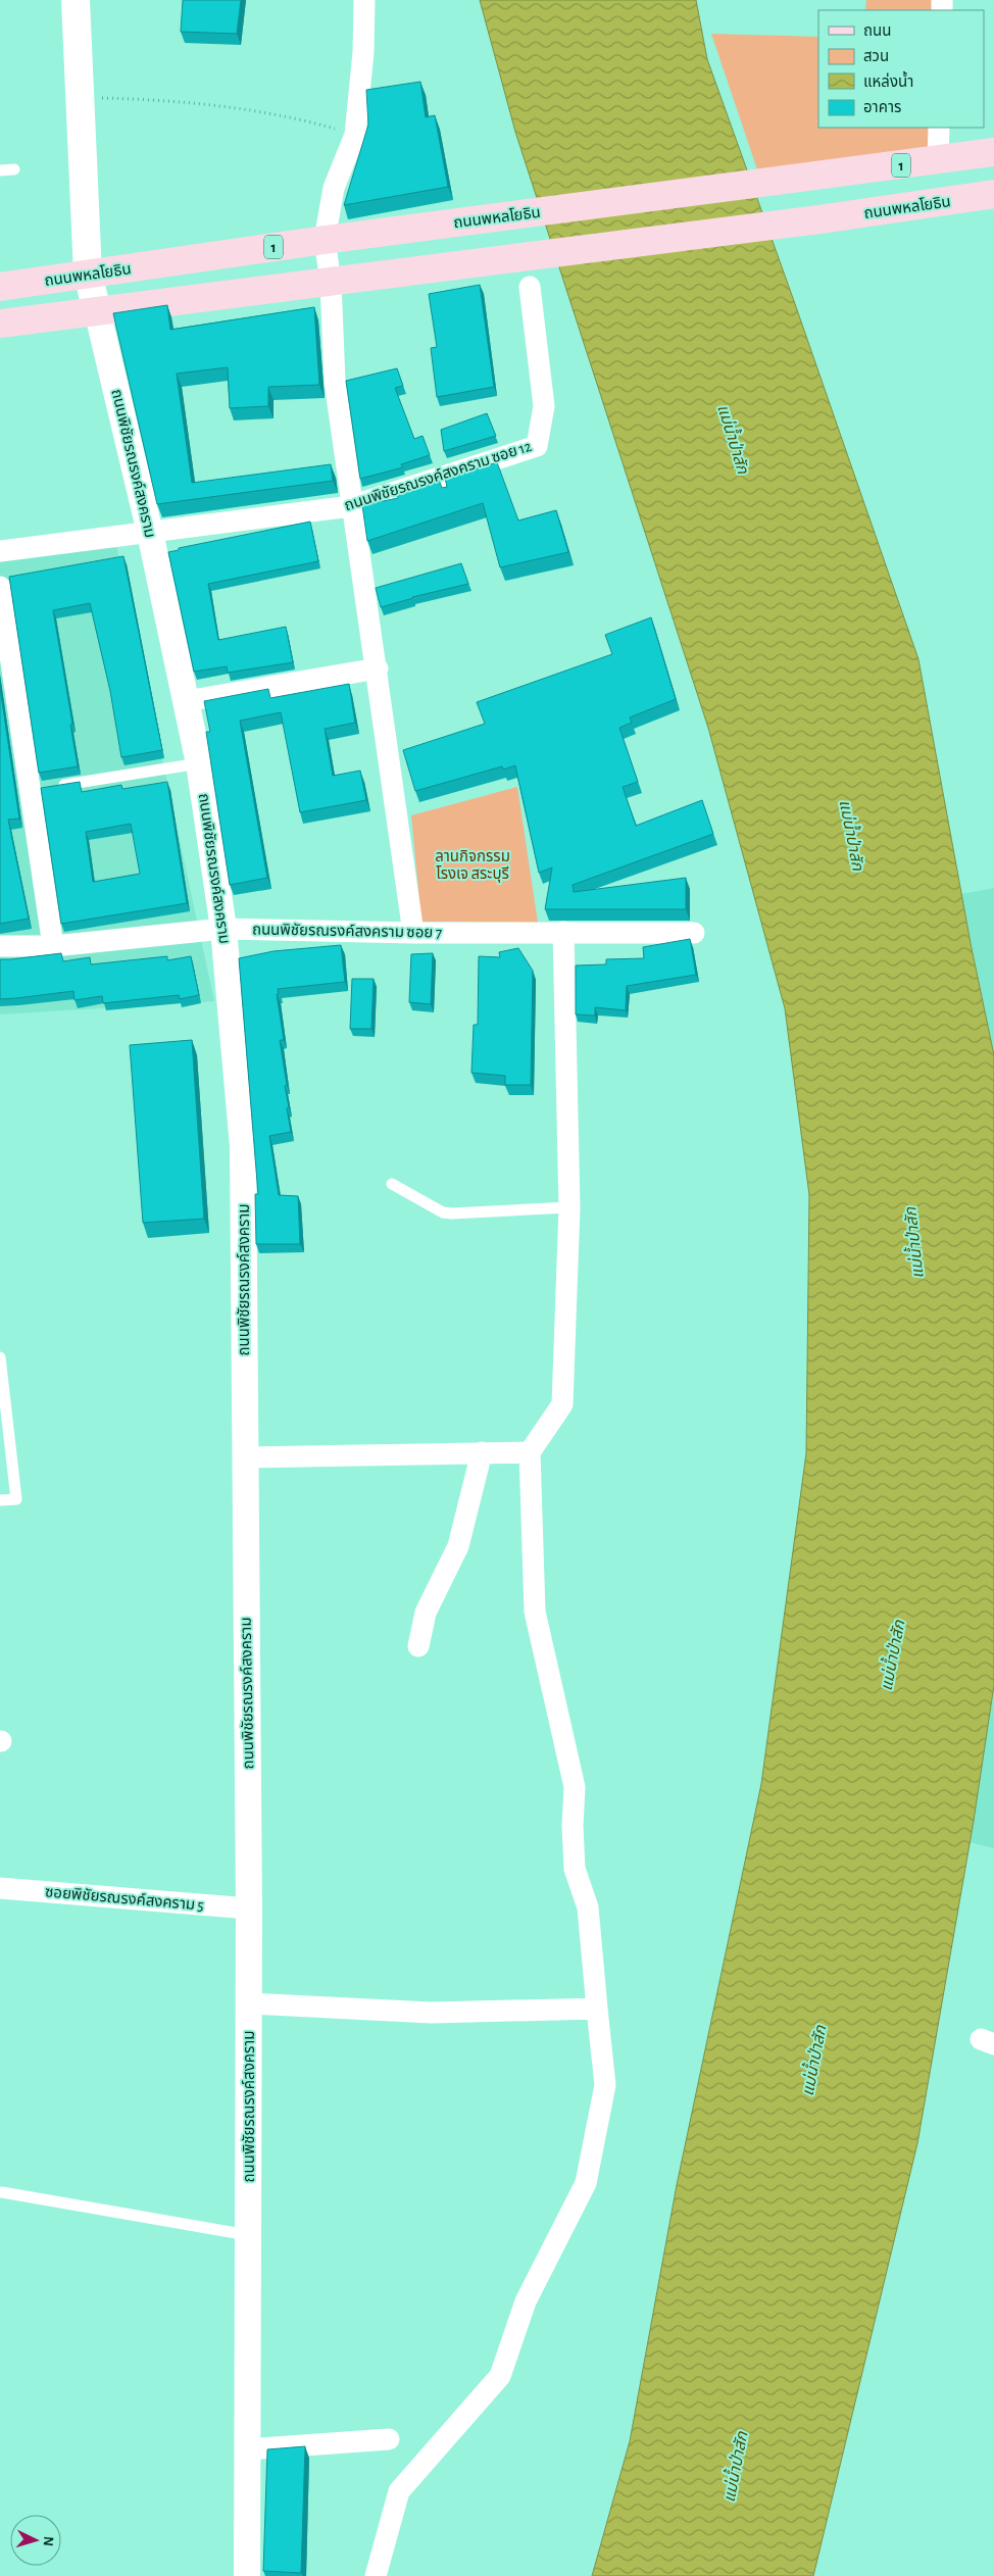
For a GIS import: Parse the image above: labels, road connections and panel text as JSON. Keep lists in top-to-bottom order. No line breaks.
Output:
{"streets":{"main road":["1","ถนนพหลโยธิน","ถนนพิชัยรณรงค์สงคราม"],"street":["ถนนพิชัยรณรงค์สงคราม ซอย 12","ถนนพิชัยรณรงค์สงคราม ซอย 7","ซอยพิชัยรณรงค์สงคราม 5"]},"crossings":[["ถนนพหลโยธิน","ถนนพิชัยรณรงค์สงคราม"],["ถนนพิชัยรณรงค์สงคราม","ถนนพิชัยรณรงค์สงคราม ซอย 12"],["ถนนพิชัยรณรงค์สงคราม","ถนนพิชัยรณรงค์สงคราม ซอย 7"],["ถนนพิชัยรณรงค์สงคราม","ซอยพิชัยรณรงค์สงคราม 5"]],"water":["แม่น้ำป่าสัก"],"parks":["ลานกิจกรรม โรงเจ สระบุรี"],"legend":["ถนน","สวน","แหล่งน้ำ","อาคาร"],"north":"right"}
